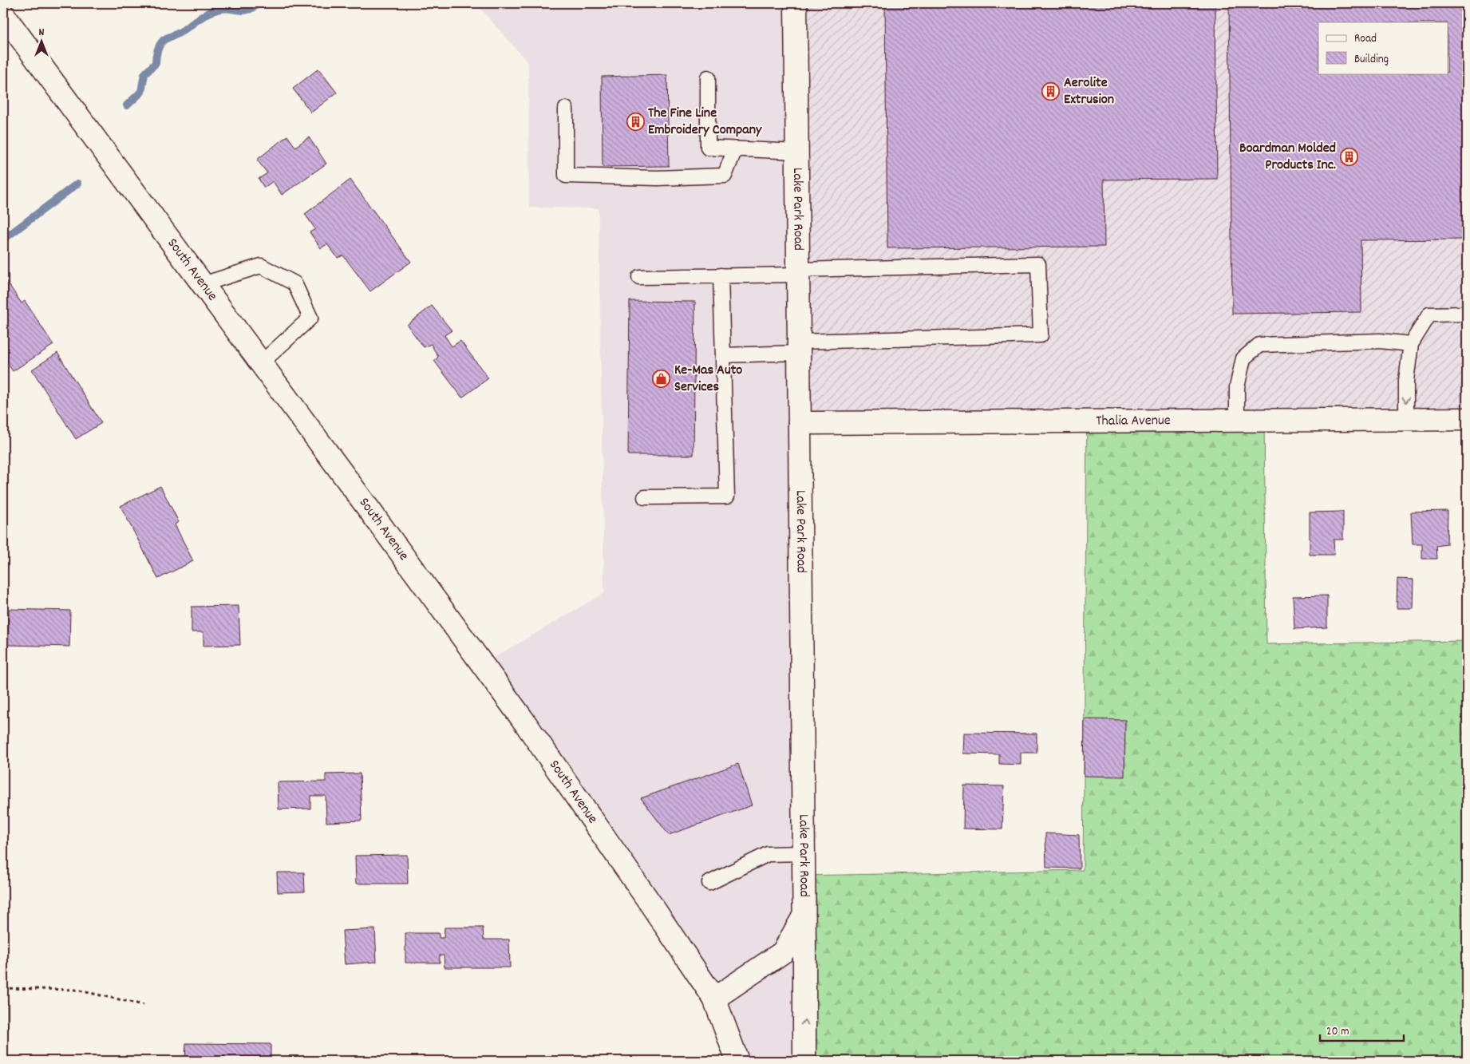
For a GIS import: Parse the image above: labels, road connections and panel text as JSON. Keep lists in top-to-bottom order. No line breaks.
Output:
{"streets":{"street":["Lake Park Road","South Avenue","Thalia Avenue"]},"crossings":[["Lake Park Road","Thalia Avenue"]],"places":{"building":["Aerolite Extrusion","The Fine Line Embroidery Company","Boardman Molded Products Inc."],"shop":["Ke-Mas Auto Services"]},"legend":["Road","Building"],"scale_bar":"20 m","north":"top"}
